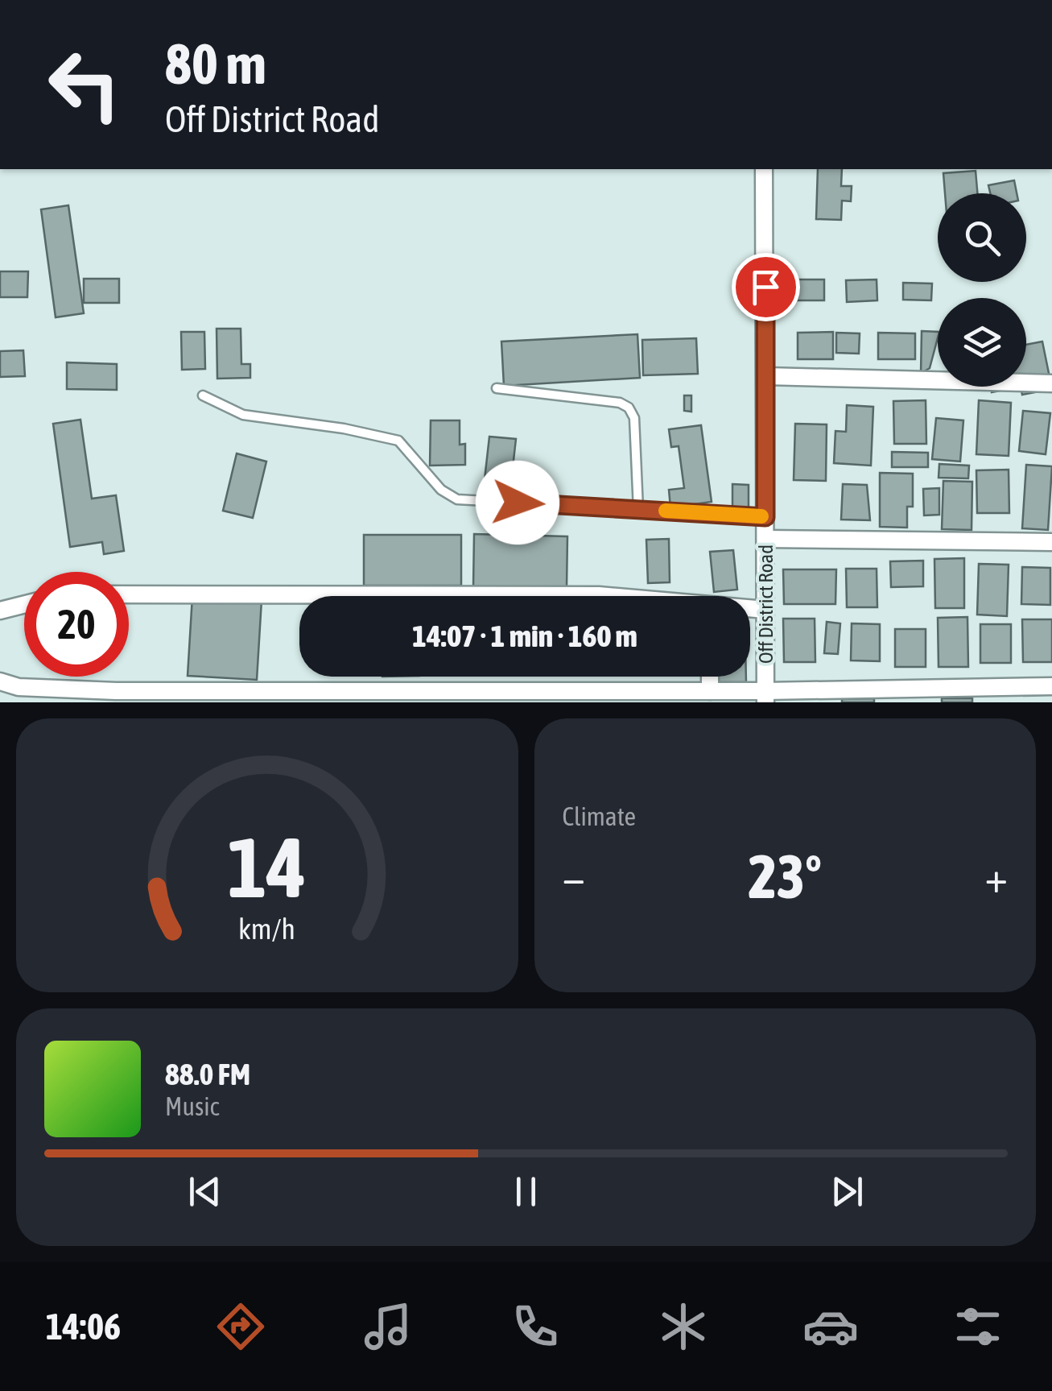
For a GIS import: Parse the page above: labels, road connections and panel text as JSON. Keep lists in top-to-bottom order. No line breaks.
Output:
{"streets":{"street":["Off District Road"]},"page":{"turn":["80 m","Off District Road"],"limit":"20","trip":"14:07 · 1 min · 160 m","tile":"Climate","heat":["−","23°","+"],"song":["88.0 FM","Music"],"tabs":"14:06","gauge":["14","km/h"]}}
